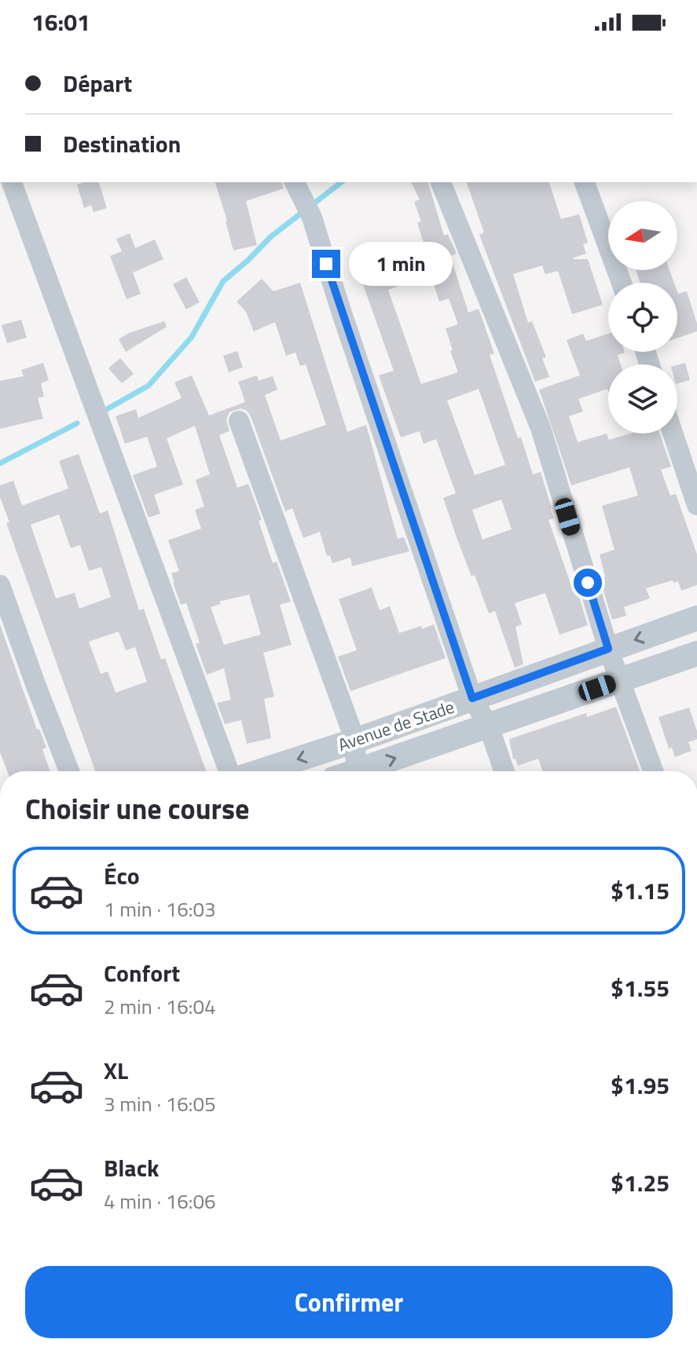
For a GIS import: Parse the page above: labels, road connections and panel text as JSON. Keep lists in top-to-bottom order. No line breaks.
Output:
{"streets":{"street":["Avenue de Stade"]},"north":"left","page":{"status":"16:01","banner":["Départ","Destination"],"bubble":"1 min","heading":"Choisir une course","list":[{"name":"Éco","note":"1 min · 16:03","value":"$1.15"},{"name":"Confort","note":"2 min · 16:04","value":"$1.55"},{"name":"XL","note":"3 min · 16:05","value":"$1.95"},{"name":"Black","note":"4 min · 16:06","value":"$1.25"}],"buttons":"Confirmer"}}
